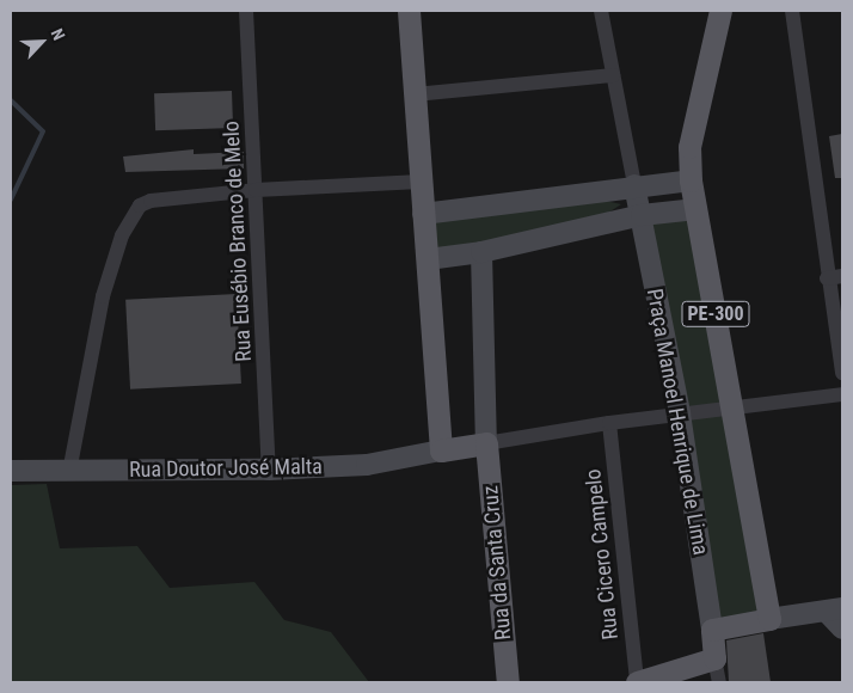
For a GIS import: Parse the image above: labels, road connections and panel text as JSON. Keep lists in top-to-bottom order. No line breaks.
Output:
{"streets":{"main road":["PE-300","Rua da Santa Cruz"],"street":["Rua Eusébio Branco de Melo","Praça Manoel Henrique de Lima","Rua Doutor José Malta","Rua Cicero Campelo"]},"crossings":[["Rua Eusébio Branco de Melo","Rua Doutor José Malta"]],"north":"top right"}
